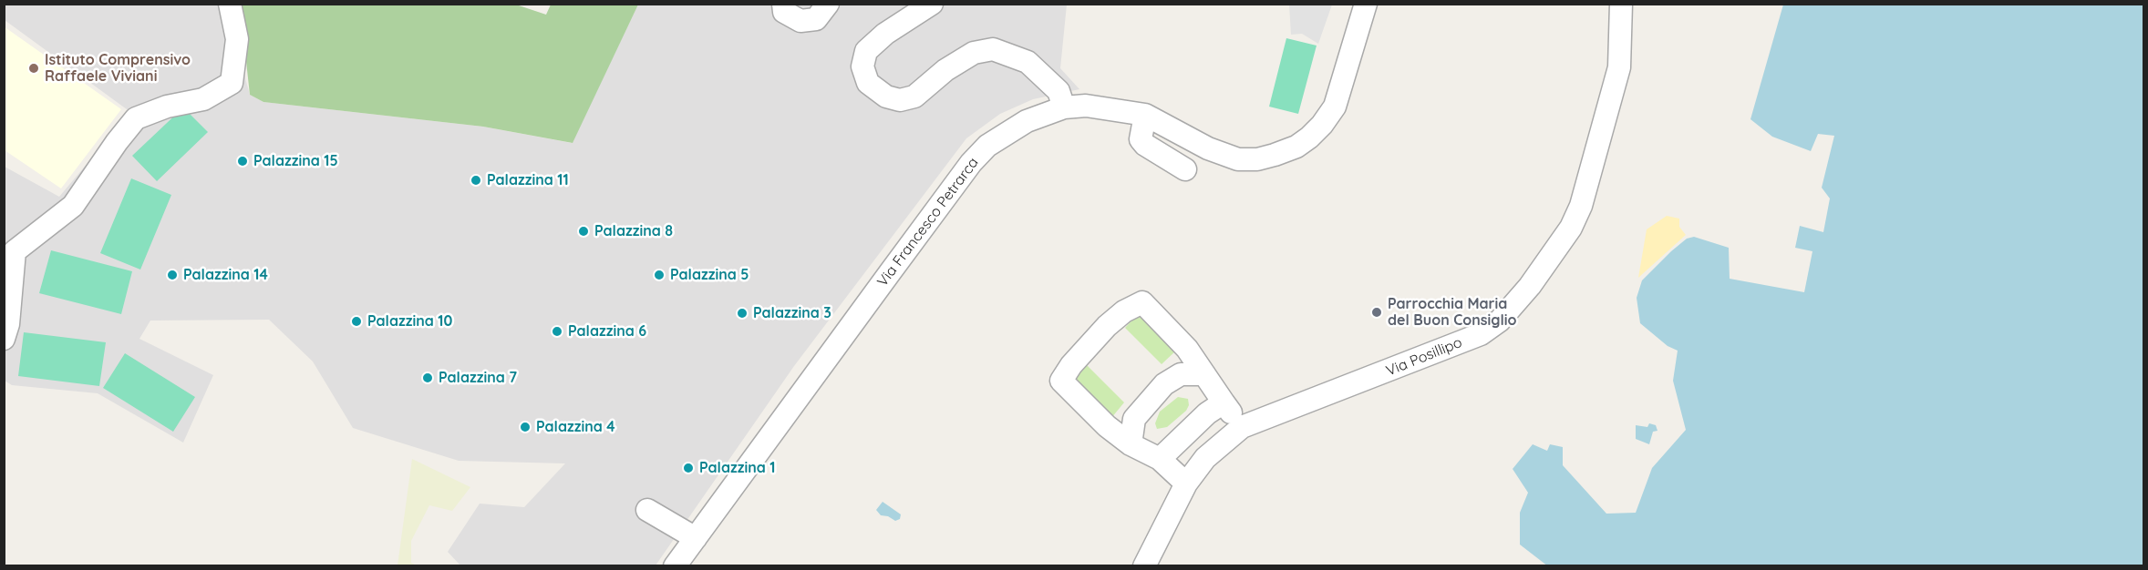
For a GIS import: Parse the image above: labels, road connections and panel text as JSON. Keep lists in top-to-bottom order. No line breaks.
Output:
{"streets":{"street":["Via Francesco Petrarca","Via Posillipo"]},"places":["Istituto Comprensivo Raffaele Viviani","Palazzina 15","Palazzina 11","Palazzina 8","Palazzina 14","Palazzina 5","Parrocchia Maria del Buon Consiglio","Palazzina 3","Palazzina 10","Palazzina 6","Palazzina 7","Palazzina 4","Palazzina 1"]}
